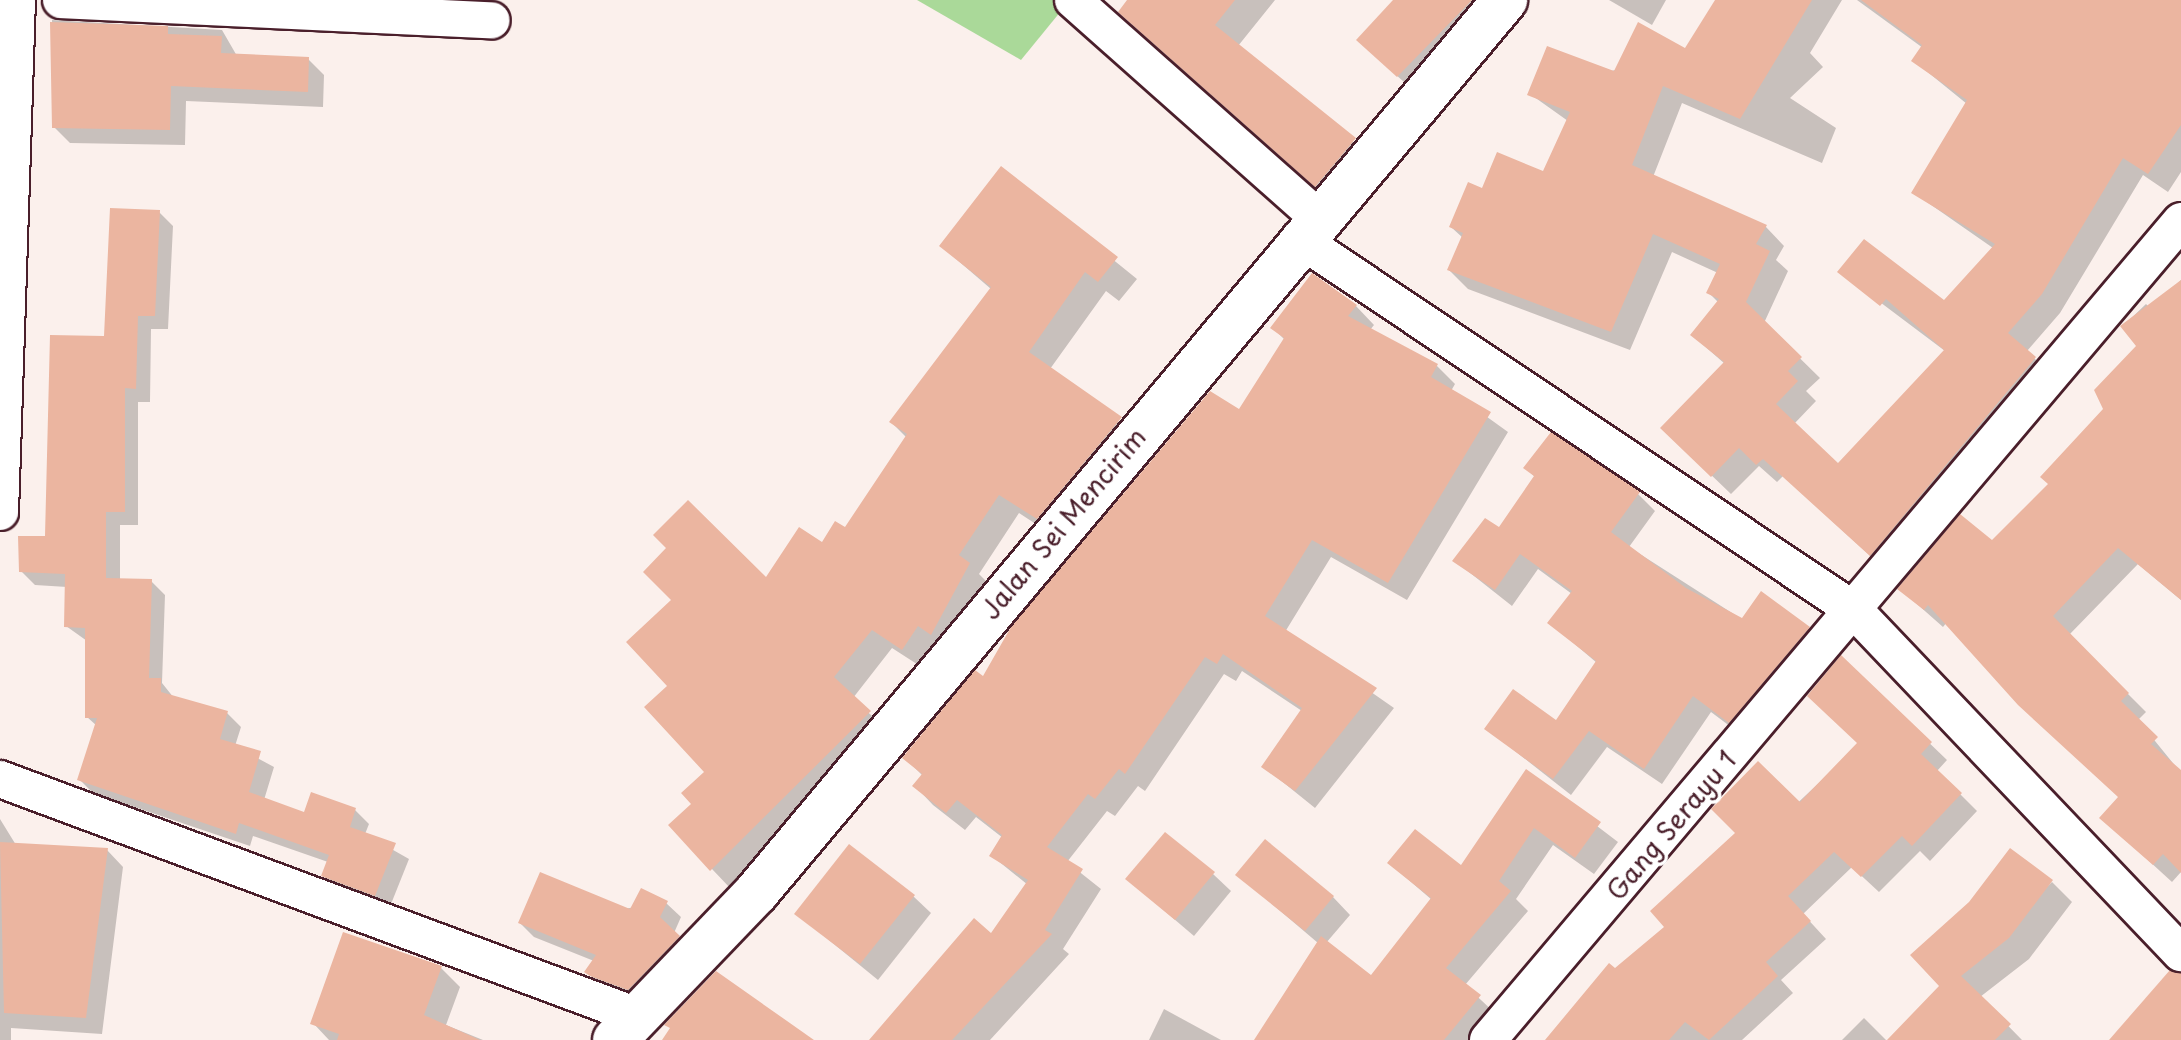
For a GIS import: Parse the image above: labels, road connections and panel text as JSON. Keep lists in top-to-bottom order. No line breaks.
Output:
{"streets":{"street":["Jalan Sei Mencirim","Gang Serayu 1"]}}
